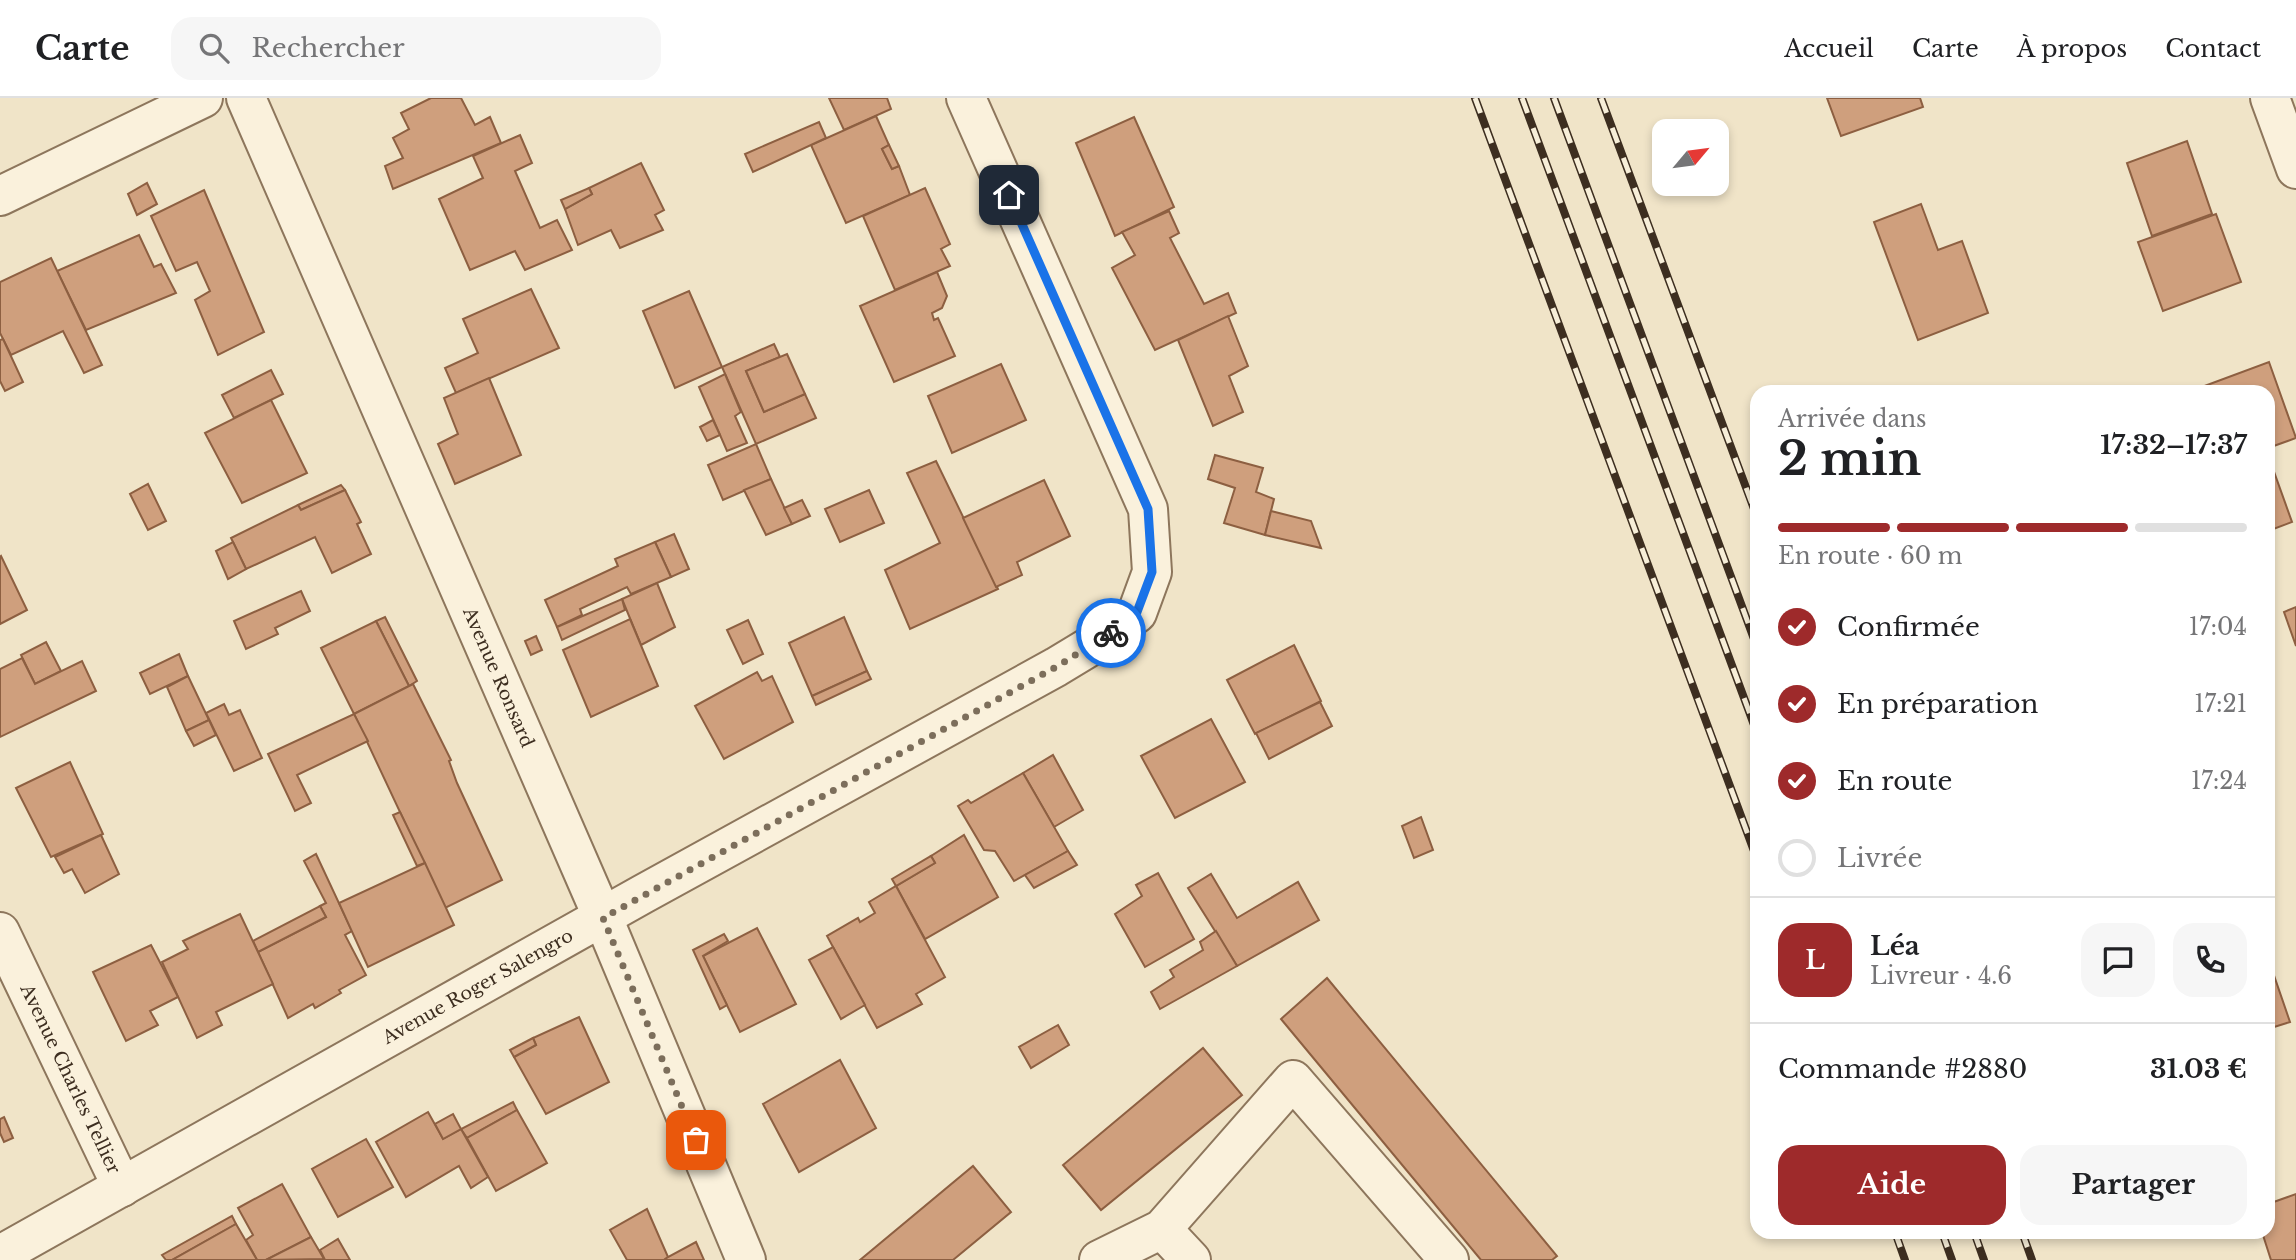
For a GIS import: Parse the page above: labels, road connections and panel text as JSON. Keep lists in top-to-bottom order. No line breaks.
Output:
{"streets":{"street":["Avenue Ronsard","Avenue Roger Salengro","Avenue Charles Tellier"]},"crossings":[["Avenue Ronsard","Avenue Roger Salengro"],["Avenue Roger Salengro","Avenue Charles Tellier"]],"north":"top right","page":{"header":"Carte","search":"Rechercher","nav":["Accueil","Carte","À propos","Contact"],"heading":["2 min","Arrivée dans","17:32–17:37"],"panel":["Léa","Livreur · 4.6","Commande #2880","31.03 €"],"bar":"En route · 60 m","list":[["Confirmée","17:04"],["En préparation","17:21"],["En route","17:24"],"Livrée"],"round":"L","buttons":["Aide","Partager"]}}
